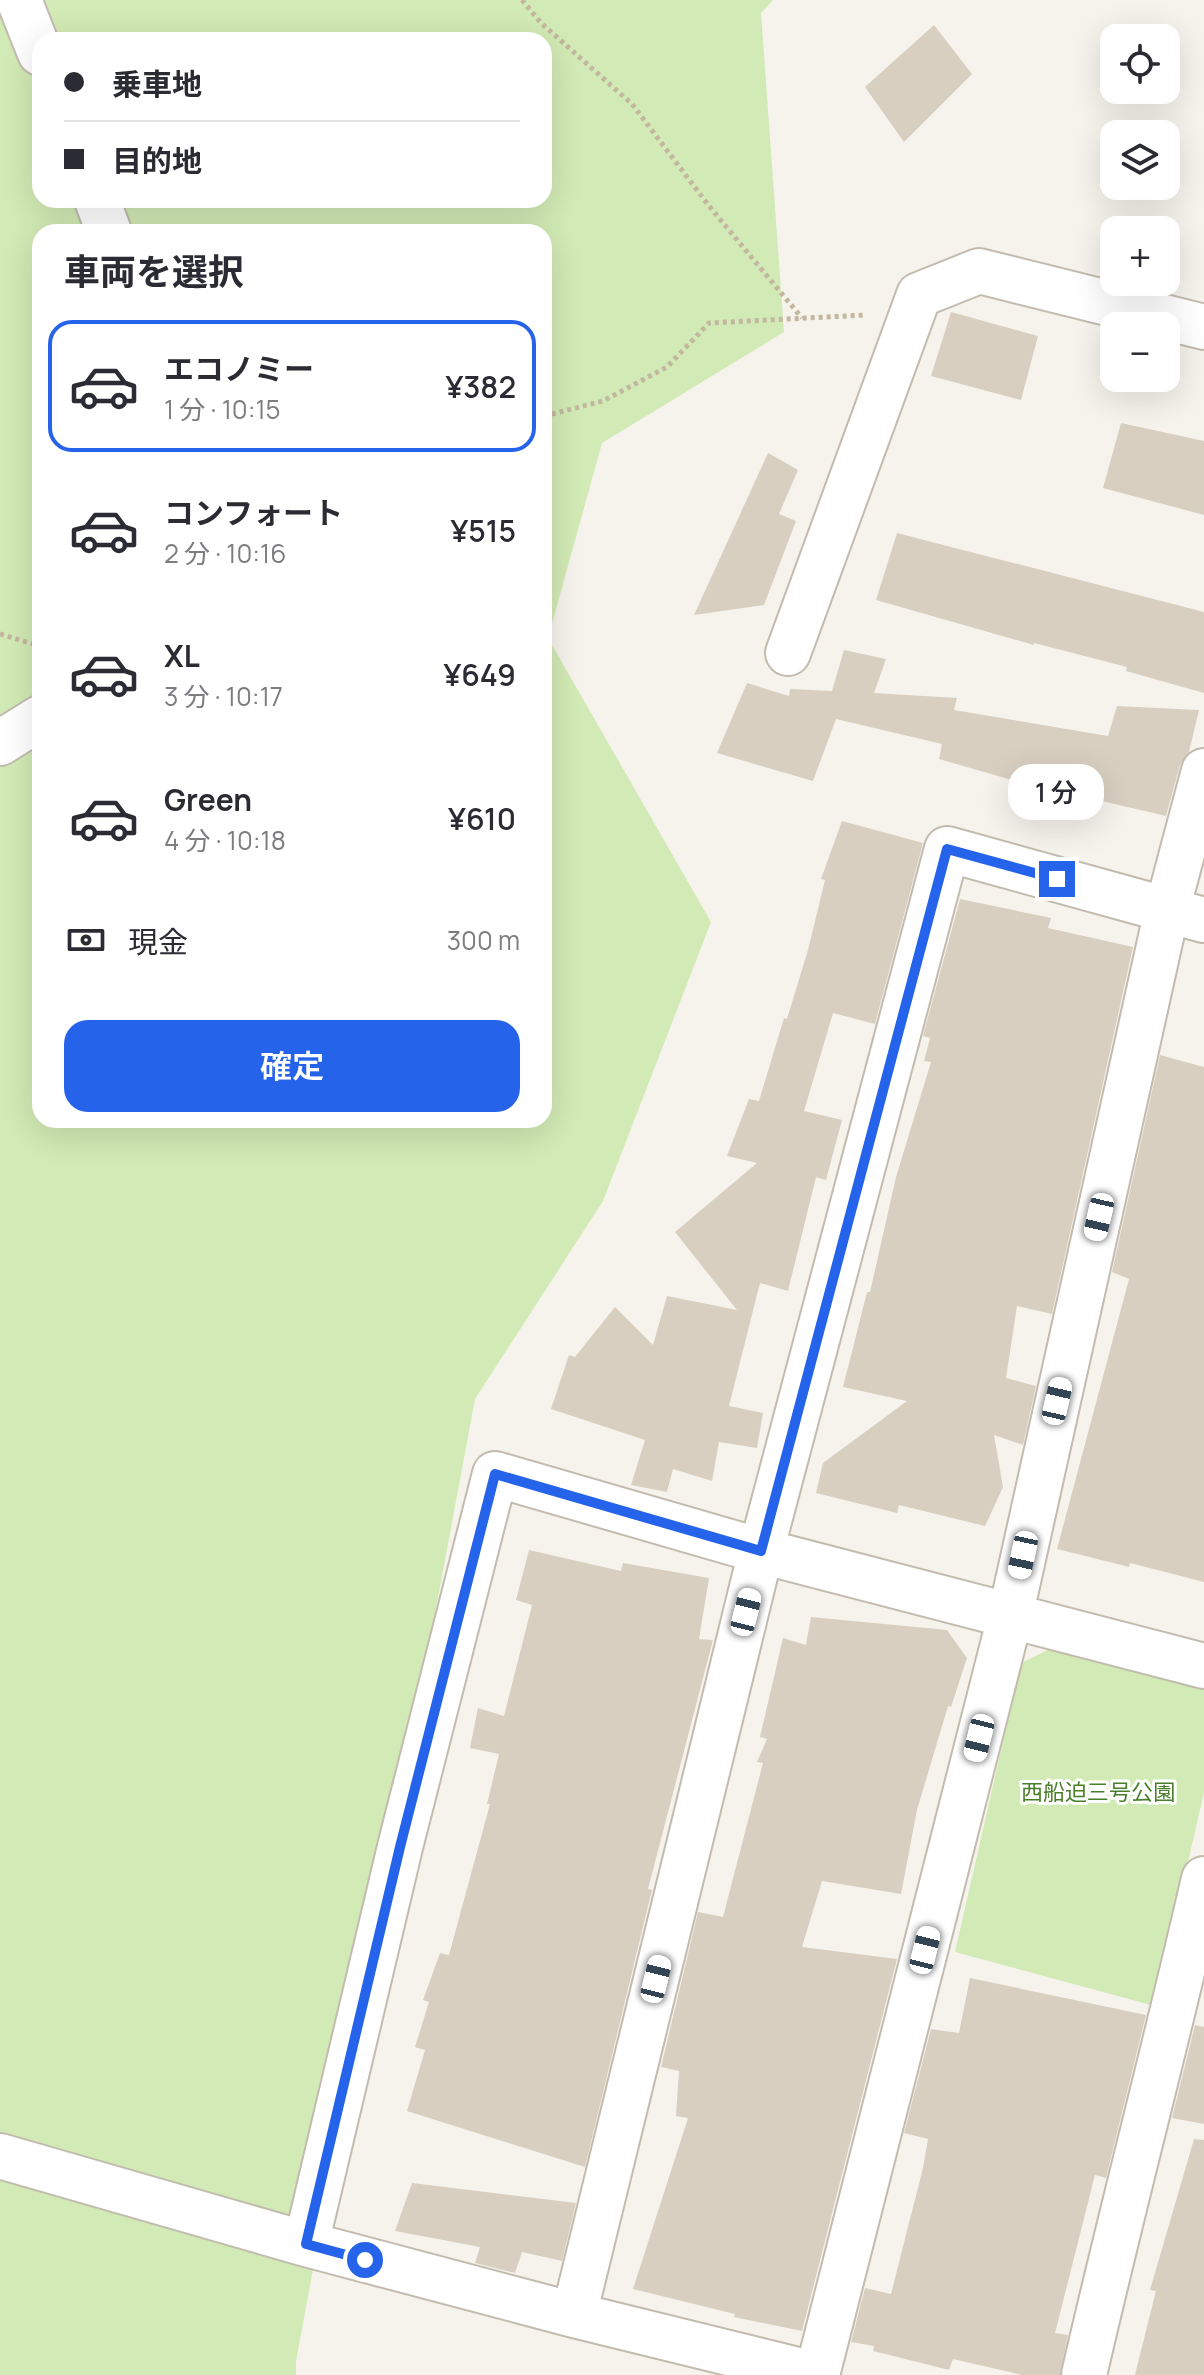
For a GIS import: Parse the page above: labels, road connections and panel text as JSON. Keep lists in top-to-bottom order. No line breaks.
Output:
{"parks":["西船迫三号公園"],"page":{"map_buttons":["+","−"],"banner":["乗車地","目的地"],"heading":"車両を選択","list":[{"name":"エコノミー","note":"1 分 · 10:15","value":"¥382"},{"name":"コンフォート","note":"2 分 · 10:16","value":"¥515"},{"name":"XL","note":"3 分 · 10:17","value":"¥649"},{"name":"Green","note":"4 分 · 10:18","value":"¥610"}],"bubble":"1 分","pay":["現金","300 m"],"buttons":"確定"}}
